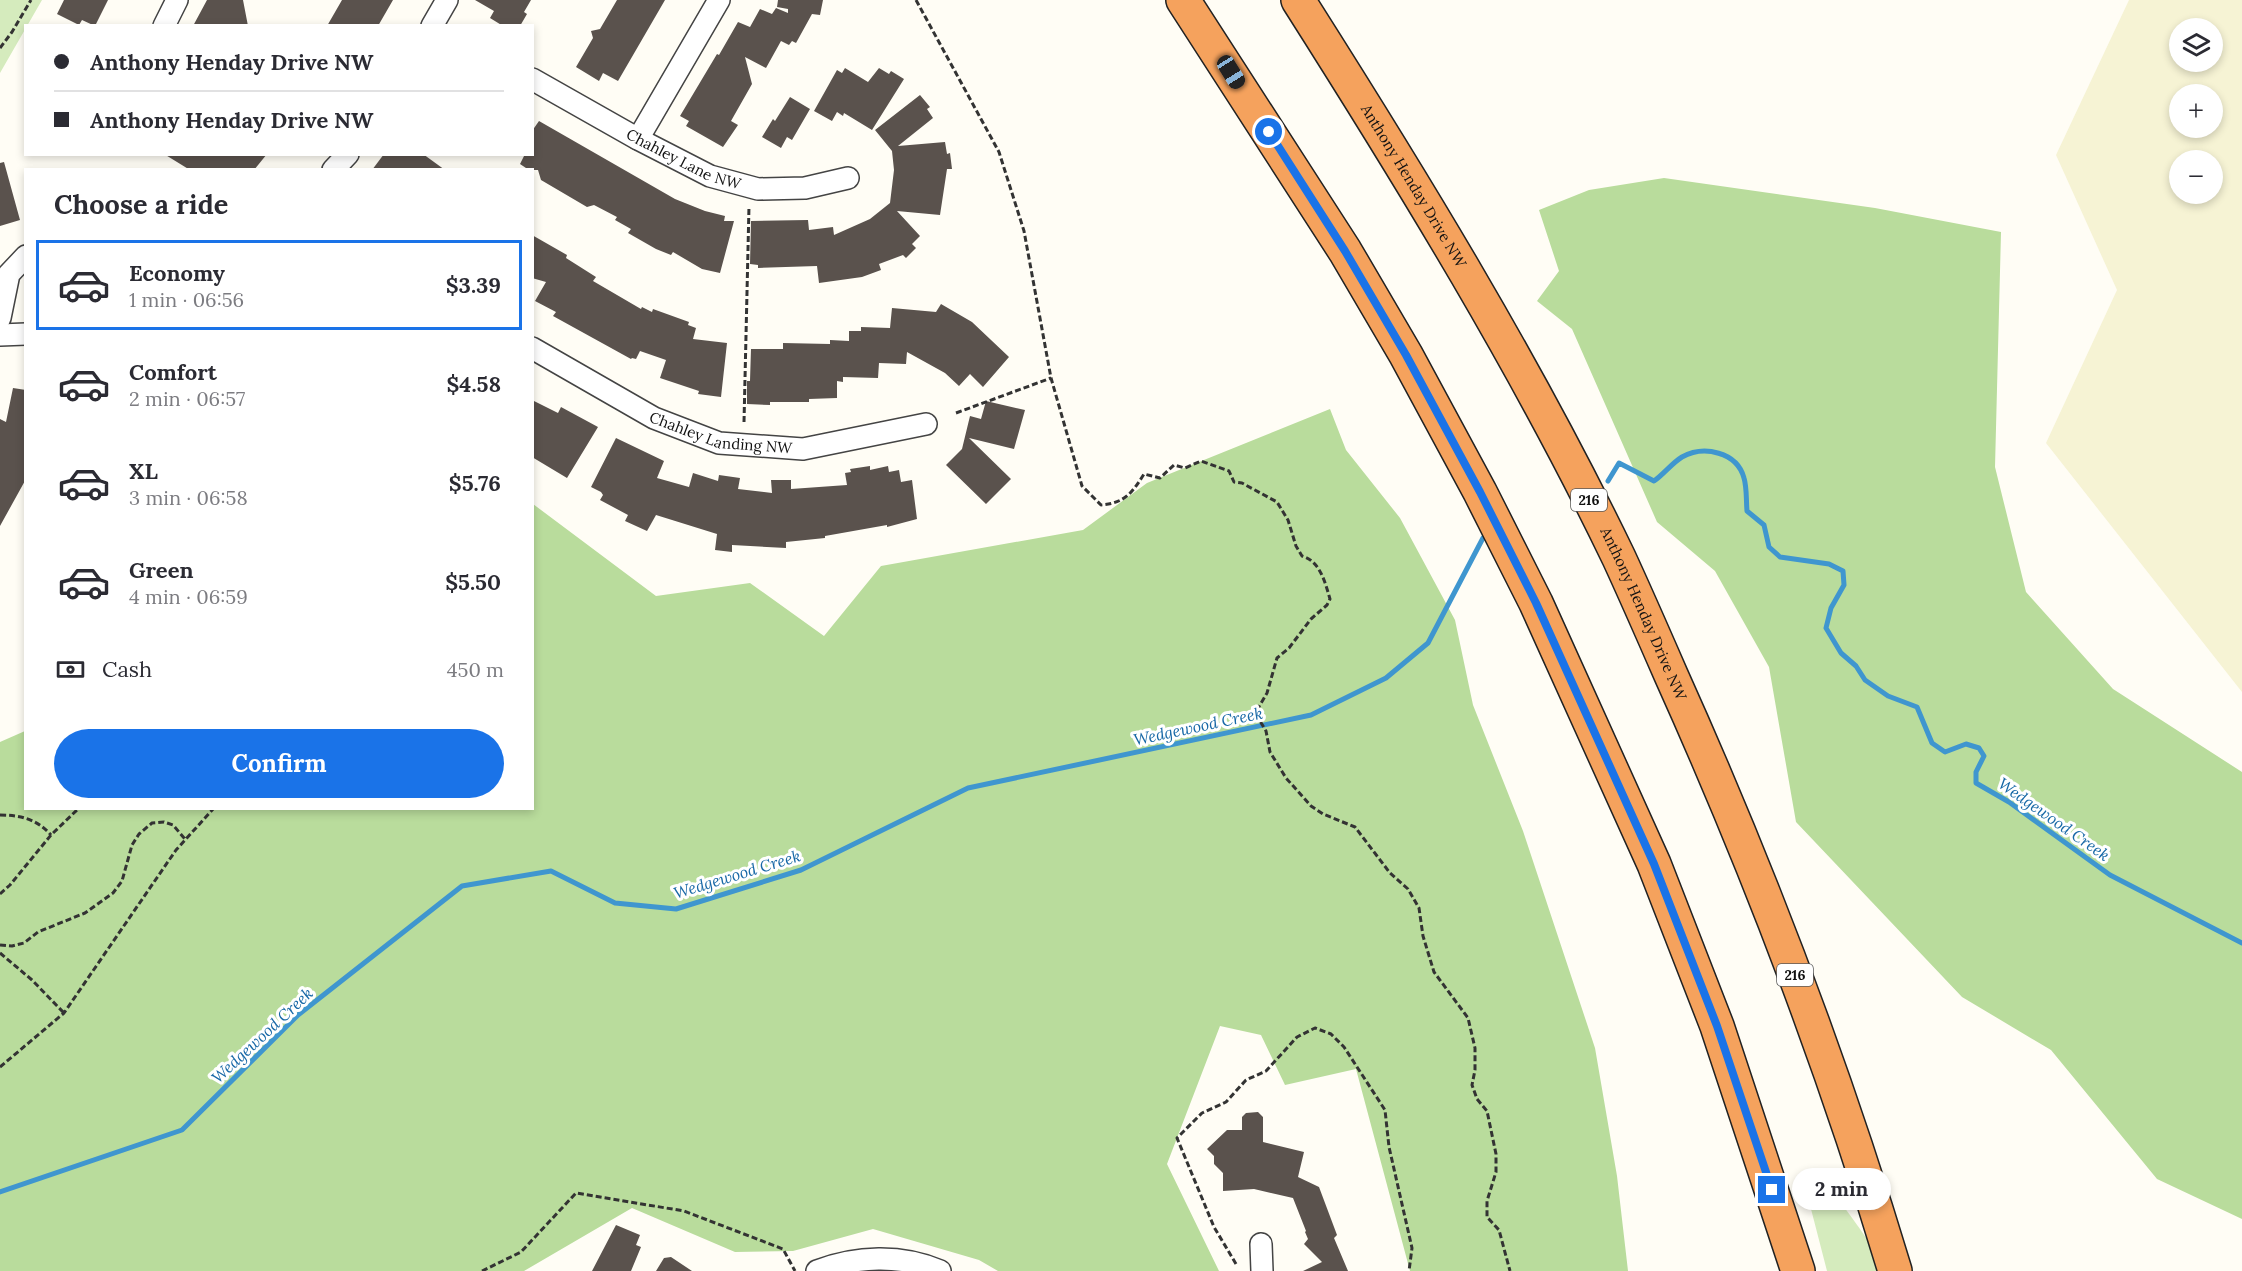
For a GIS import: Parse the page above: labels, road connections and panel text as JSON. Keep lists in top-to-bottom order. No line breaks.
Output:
{"streets":{"highway":["Anthony Henday Drive NW","216"],"street":["Chahley Lane NW","Chahley Landing NW"]},"water":["Wedgewood Creek"],"page":{"map_buttons":["+","−"],"banner":["Anthony Henday Drive NW","Anthony Henday Drive NW"],"heading":"Choose a ride","list":[{"name":"Economy","note":"1 min · 06:56","value":"$3.39"},{"name":"Comfort","note":"2 min · 06:57","value":"$4.58"},{"name":"XL","note":"3 min · 06:58","value":"$5.76"},{"name":"Green","note":"4 min · 06:59","value":"$5.50"}],"pay":["Cash","450 m"],"buttons":"Confirm","bubble":"2 min"}}
